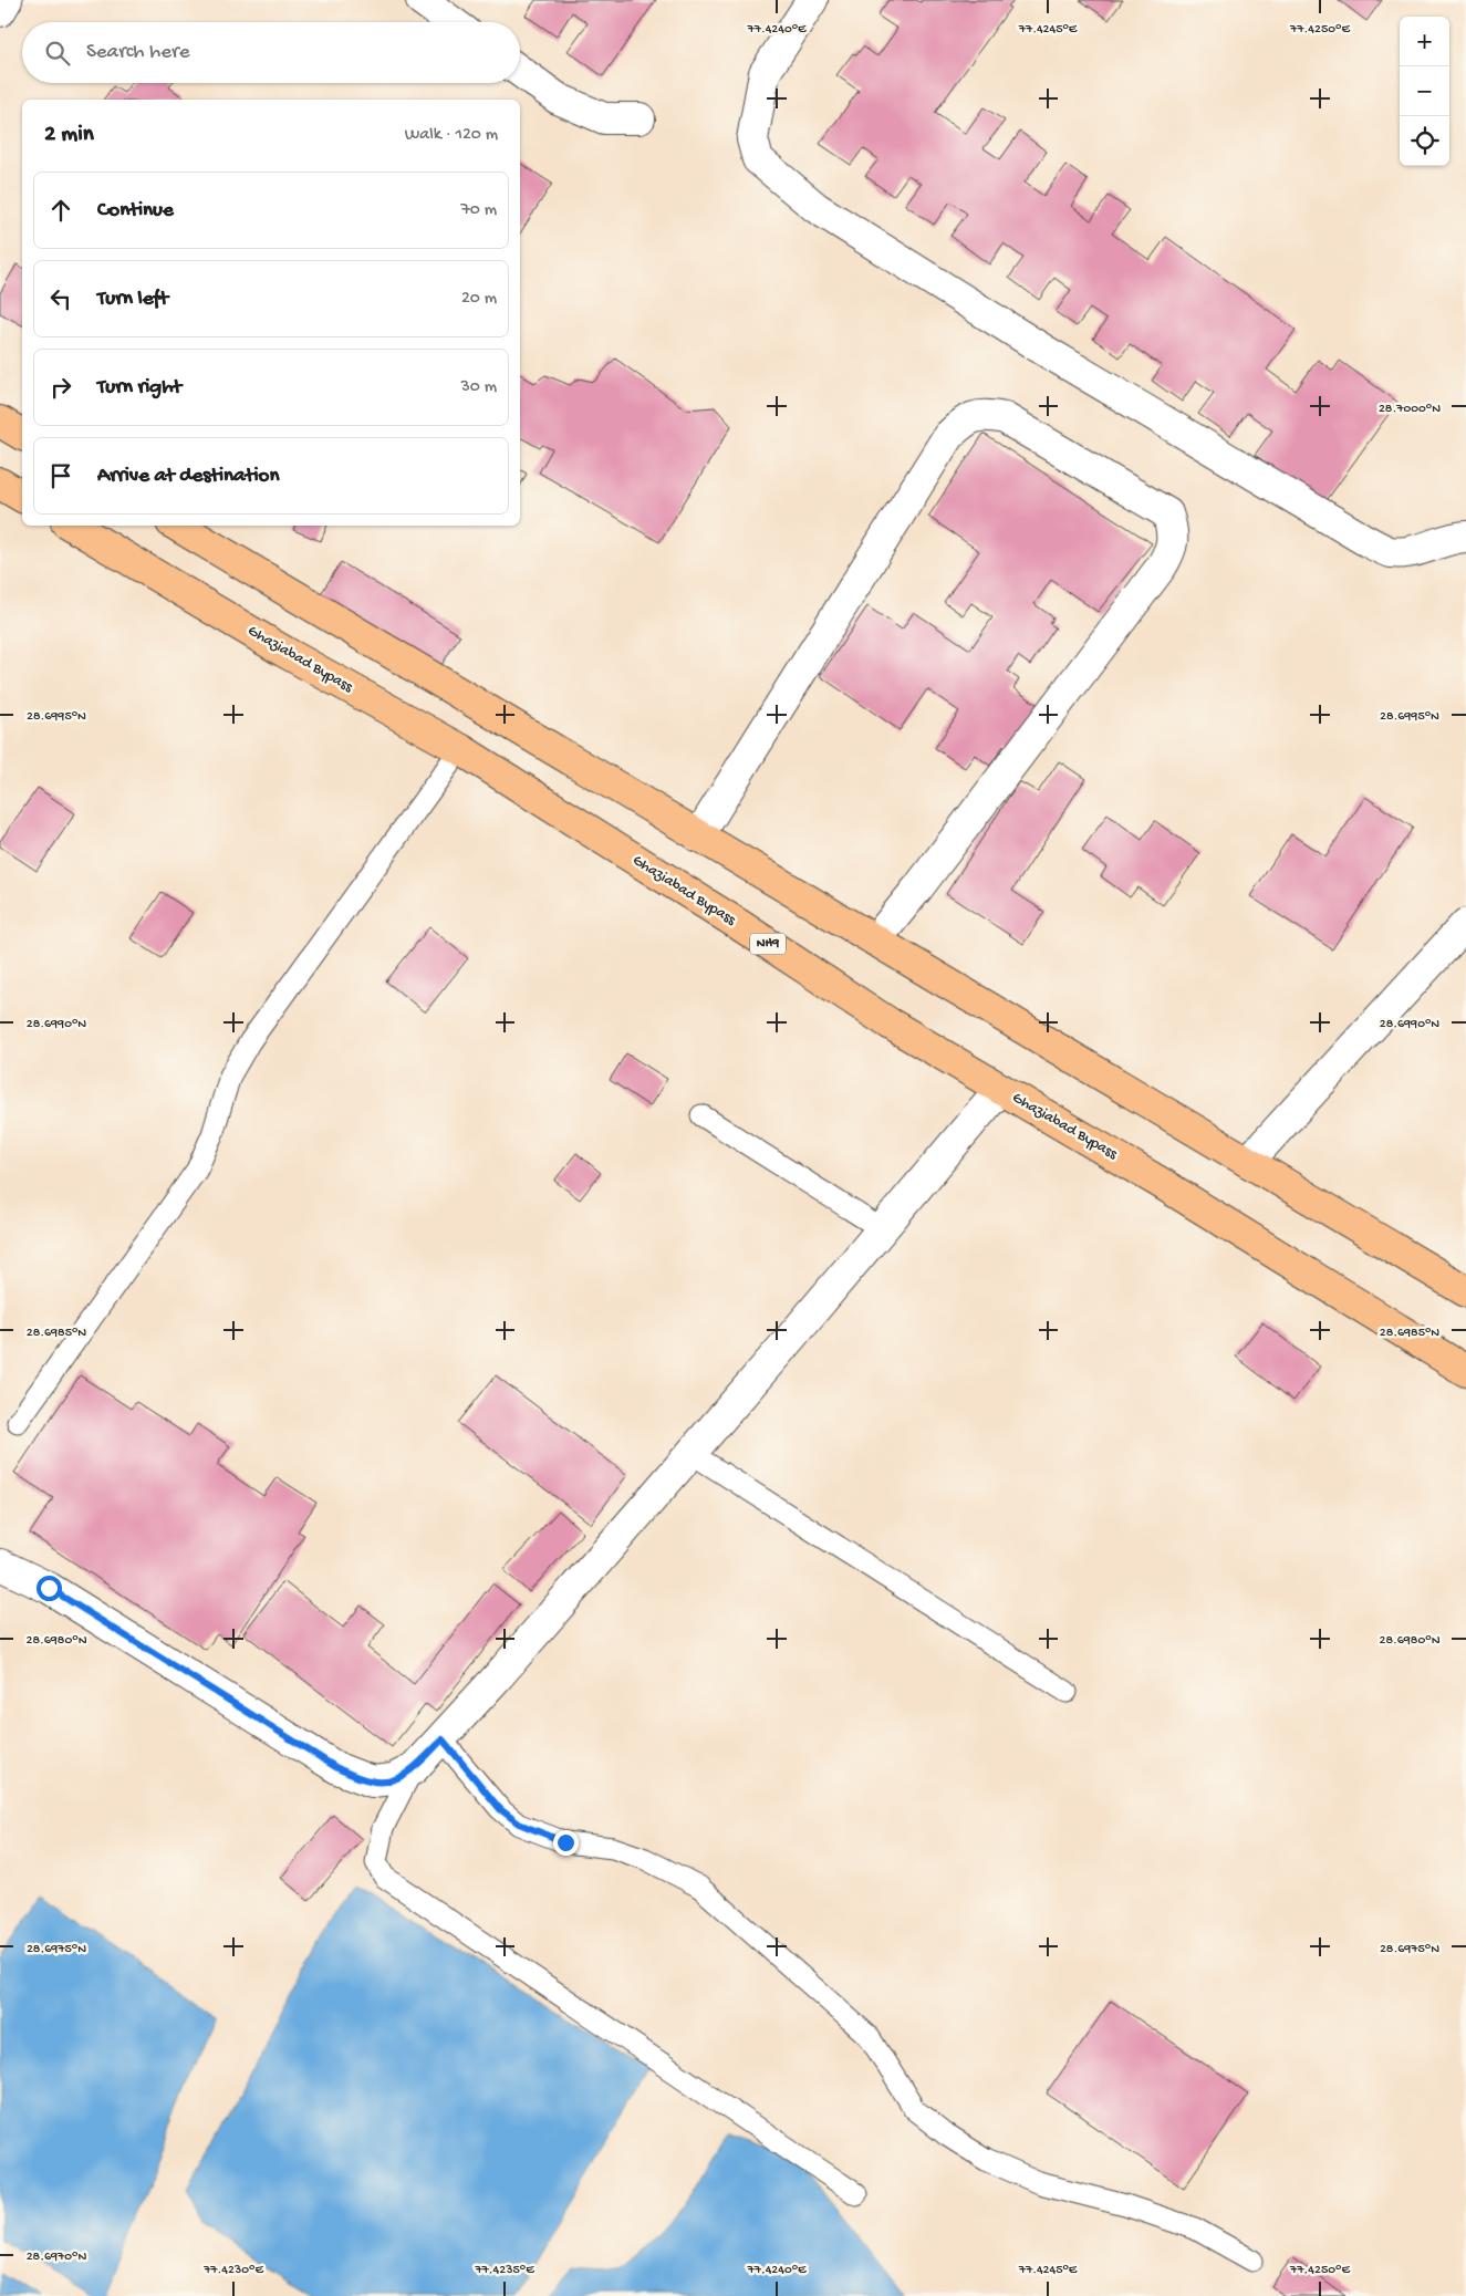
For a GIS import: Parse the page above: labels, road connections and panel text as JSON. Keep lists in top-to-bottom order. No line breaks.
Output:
{"streets":{"highway":["Ghaziabad Bypass","NH9"]},"page":{"map_buttons":["+","−"],"search":"Search here","heading":["2 min","Walk · 120 m"],"list":[["Continue","70 m"],["Turn left","20 m"],["Turn right","30 m"],"Arrive at destination"]},"coordinates":["77.4240°E","77.4245°E","77.4250°E","28.7000°N","28.6995°N","28.6990°N","28.6985°N","28.6980°N","28.6975°N","28.6970°N","77.4230°E","77.4235°E"]}
